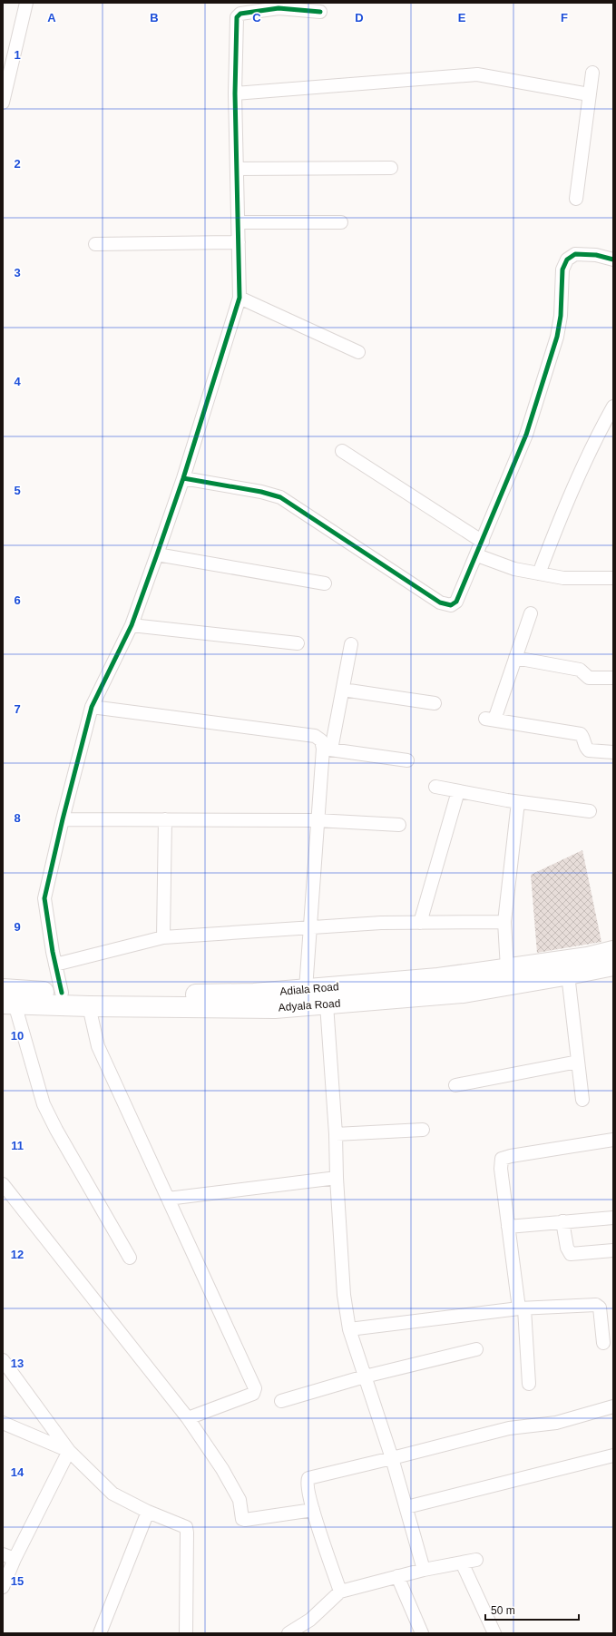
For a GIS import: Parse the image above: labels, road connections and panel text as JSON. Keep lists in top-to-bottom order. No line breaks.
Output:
{"streets":{"main road":["Adiala Road","Adyala Road"]},"crossings":[["Adiala Road","Adyala Road"]],"scale_bar":"50 m","grid":{"columns":["A","B","C","D","E","F"],"rows":["1","2","3","4","5","6","7","8","9","10","11","12","13","14","15"]}}
